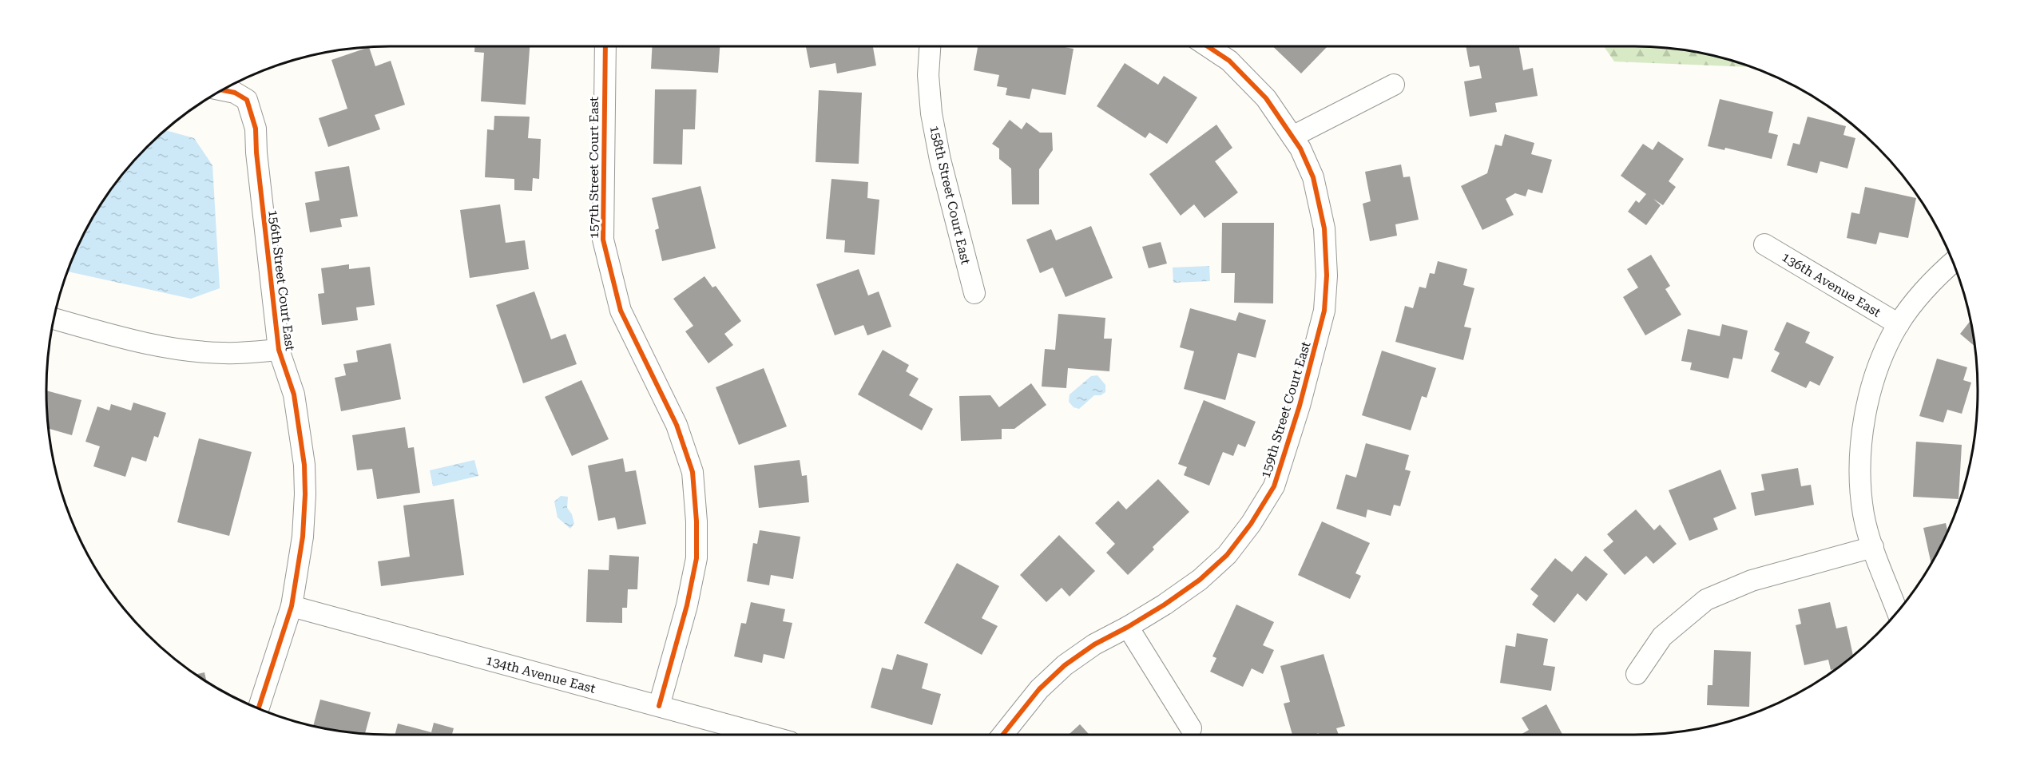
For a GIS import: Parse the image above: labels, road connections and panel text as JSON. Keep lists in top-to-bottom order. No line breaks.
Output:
{"streets":{"street":["157th Street Court East","158th Street Court East","156th Street Court East","136th Avenue East","159th Street Court East","134th Avenue East"]},"crossings":[["157th Street Court East","134th Avenue East"],["156th Street Court East","134th Avenue East"]]}
